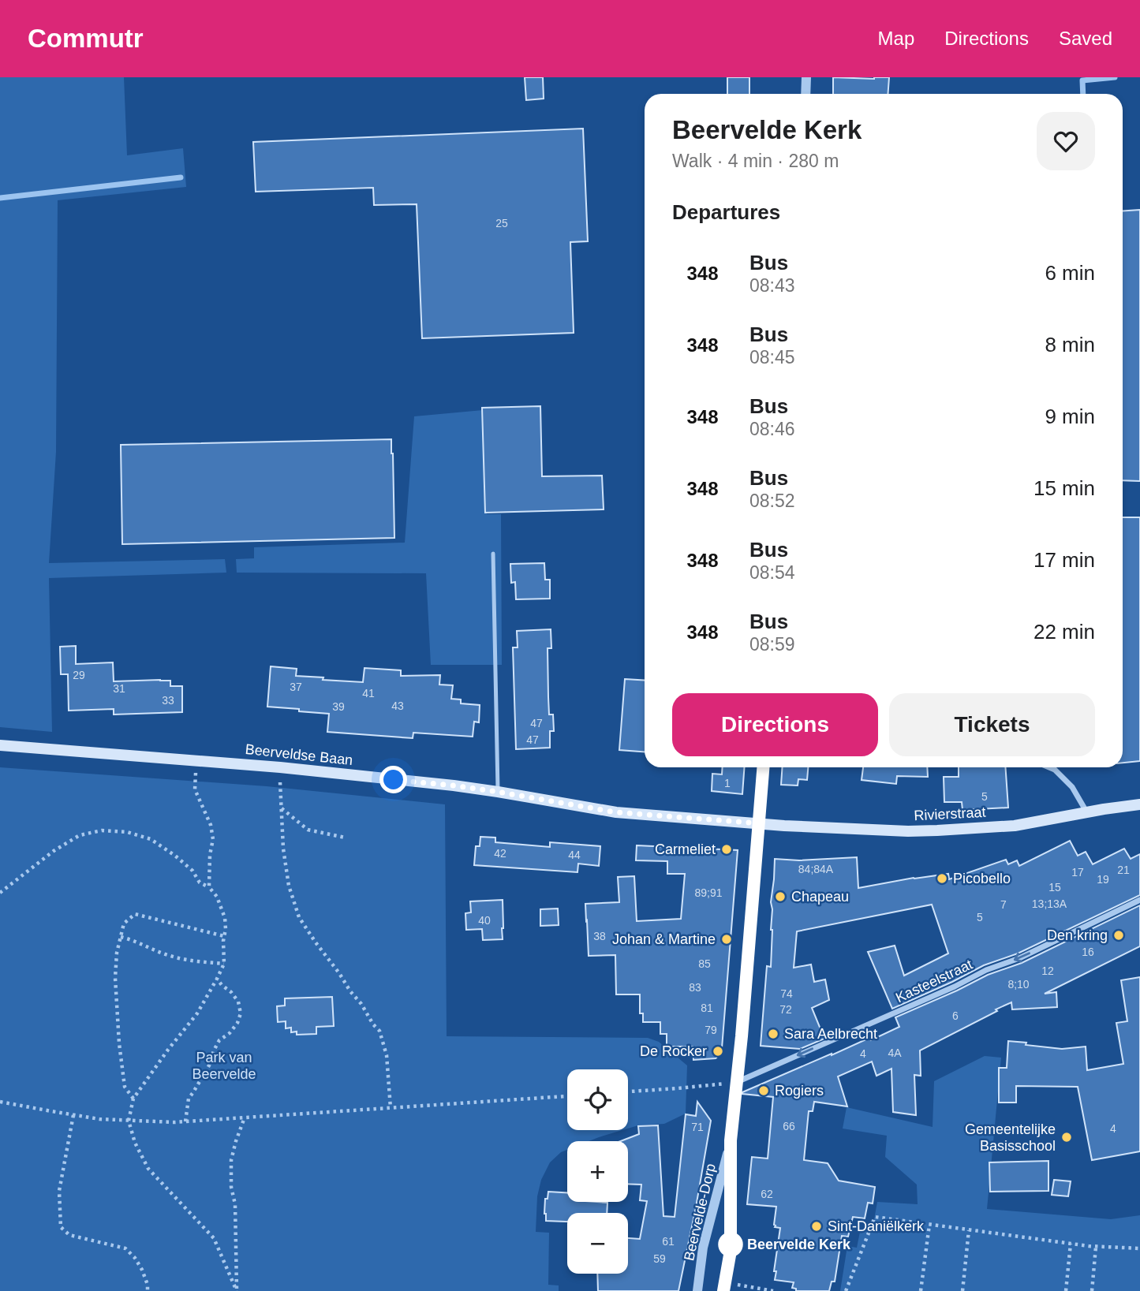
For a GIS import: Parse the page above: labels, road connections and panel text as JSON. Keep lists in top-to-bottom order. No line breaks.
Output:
{"streets":{"main road":["Beerveldse Baan","Rivierstraat"],"street":["Kasteelstraat","Beervelde-Dorp"]},"crossings":[["Beerveldse Baan","Rivierstraat"],["Beerveldse Baan","Beervelde-Dorp"],["Rivierstraat","Beervelde-Dorp"],["Kasteelstraat","Beervelde-Dorp"]],"one_way":["Kasteelstraat"],"parks":["Park van Beervelde"],"places":["Carmeliet","Picobello","Chapeau","Den kring","Johan & Martine","Sara Aelbrecht","De Rocker","Rogiers","Gemeentelijke Basisschool","Sint-Daniëlkerk","Beervelde Kerk"],"lines":["bus line 348"],"house_numbers":["25","29","37","31","41","33","43","39","47","47","1","5","42","44","84;84A","21","17","19","15","89;91","13;13A","7","5","40","38","16","85","12","8;10","83","74","81","72","6","79","4A","4","66","71","4","62","61","59"],"page":{"header":"Commutr","nav":["Map","Directions","Saved"],"heading":[["Beervelde Kerk","Walk · 4 min · 280 m"],"Departures"],"list":[{"mark":"348","name":"Bus","note":"08:43","value":"6 min"},{"mark":"348","name":"Bus","note":"08:45","value":"8 min"},{"mark":"348","name":"Bus","note":"08:46","value":"9 min"},{"mark":"348","name":"Bus","note":"08:52","value":"15 min"},{"mark":"348","name":"Bus","note":"08:54","value":"17 min"},{"mark":"348","name":"Bus","note":"08:59","value":"22 min"}],"buttons":["Directions","Tickets"],"map_buttons":["+","−"]}}
